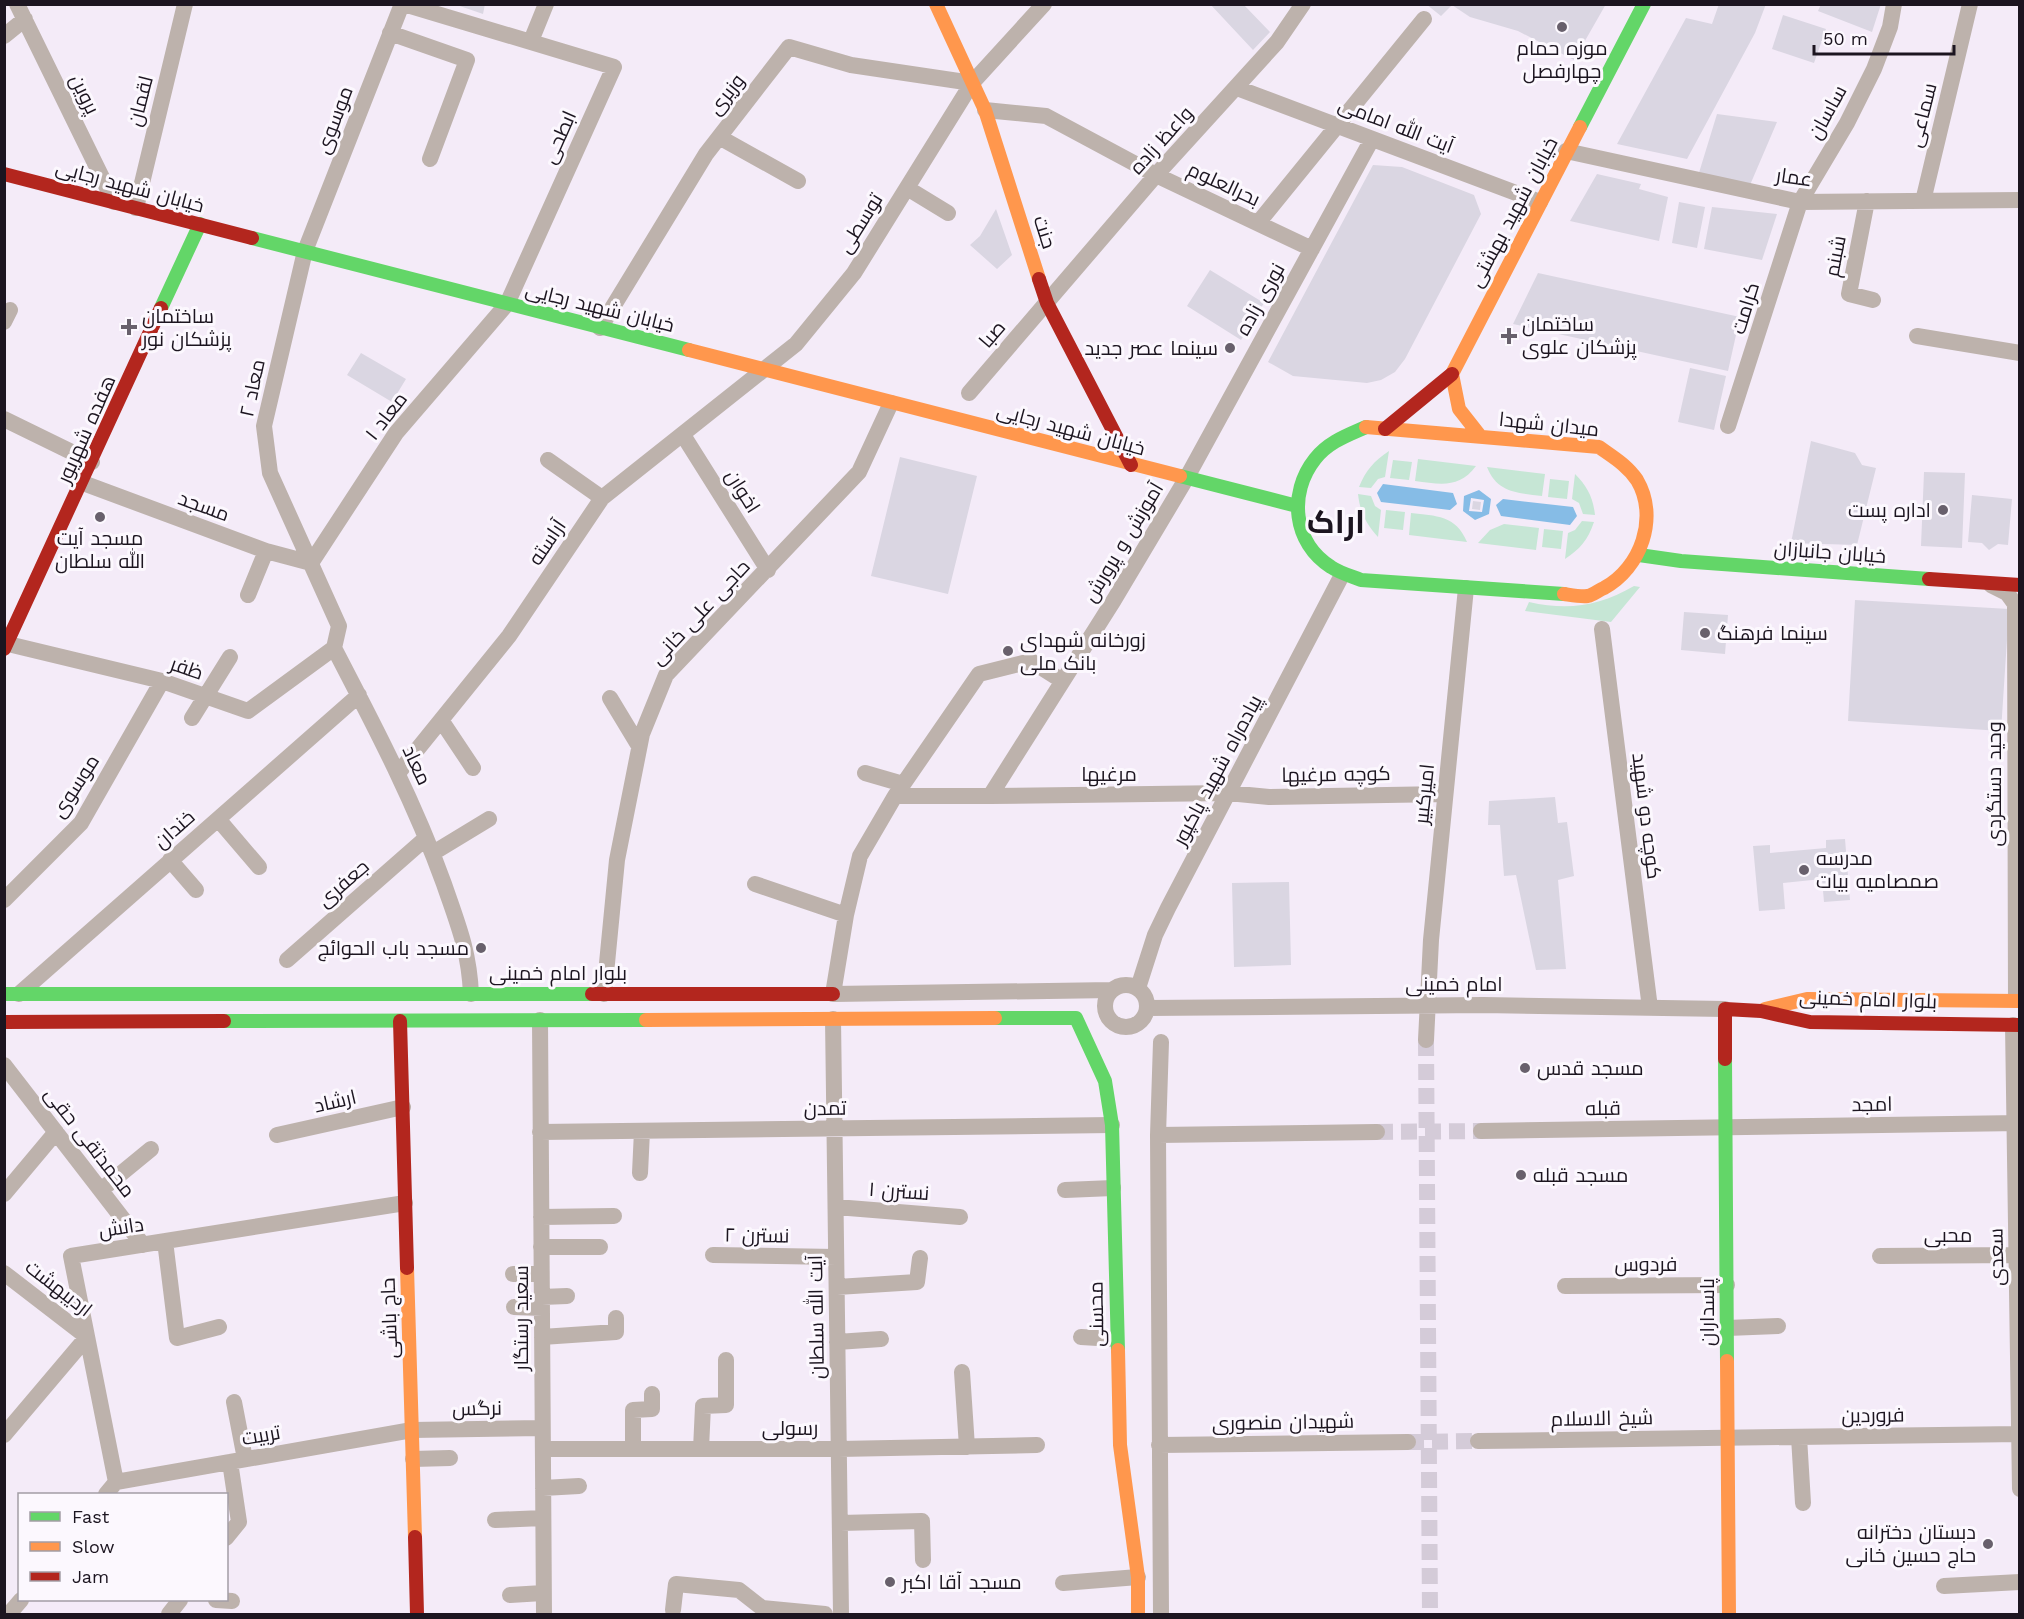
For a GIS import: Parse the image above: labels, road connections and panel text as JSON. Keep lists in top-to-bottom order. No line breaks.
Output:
{"streets":{"main road":["خیابان شهید رجایی","خیابان شهید بهشتی","جنت","میدان شهدا","هفده شهریور","خیابان جانبازان","بلوار امام خمینی","امام خمینی","پاسداران","محسنی","حاج باشی"],"street":["پروین","وزیری","لقمان","ساسان","سماعی","موسوی","آیت الله امامی","ابطحی","واعظ زاده","عمار","بحرالعلوم","توسطی","شبنم","نوری زاده","کرامت","صبا","معاد ۲","معاد ۱","اخوان","مسجد","آراسته","آموزش و پرورش","حاجی علی خانی","ظفر","معاد","پیاده‌راه شهید پاکپور","مرغیها","کوچه مرغیها","وحید دستگردی","امیرکبیر","کوچه دو شهید","خندان","جعفری","ارشاد","امجد","تمدن","قبله","محمدتقی حقی","نسترن ۱","دانش","نسترن ۲","محبی","سعدی","فردوس","اردیبهشت","آیت الله سلطان","سعید رستگار","نرگس","فروردین","شیخ الاسلام","شهیدان منصوری","رسولی","تربیت"]},"crossings":[["پروین","خیابان شهید رجایی"],["وزیری","خیابان شهید رجایی"],["وزیری","توسطی"],["وزیری","جنت"],["لقمان","خیابان شهید رجایی"],["ساسان","عمار"],["ساسان","کرامت"],["سماعی","عمار"],["موسوی","ابطحی"],["موسوی","خیابان شهید رجایی"],["موسوی","معاد ۲"],["موسوی","ظفر"],["آیت الله امامی","واعظ زاده"],["آیت الله امامی","خیابان شهید بهشتی"],["آیت الله امامی","نوری زاده"],["ابطحی","خیابان شهید رجایی"],["ابطحی","معاد ۱"],["واعظ زاده","بحرالعلوم"],["واعظ زاده","جنت"],["واعظ زاده","صبا"],["عمار","خیابان شهید بهشتی"],["عمار","شبنم"],["عمار","کرامت"],["بحرالعلوم","جنت"],["بحرالعلوم","نوری زاده"],["خیابان شهید رجایی","توسطی"],["خیابان شهید رجایی","جنت"],["خیابان شهید رجایی","نوری زاده"],["خیابان شهید رجایی","معاد ۲"],["خیابان شهید رجایی","معاد ۱"],["خیابان شهید رجایی","میدان شهدا"],["خیابان شهید رجایی","هفده شهریور"],["خیابان شهید رجایی","آراسته"],["خیابان شهید رجایی","آموزش و پرورش"],["خیابان شهید رجایی","حاجی علی خانی"],["توسطی","جنت"],["توسطی","آراسته"],["جنت","صبا"],["نوری زاده","آموزش و پرورش"],["معاد ۲","معاد ۱"],["معاد ۲","مسجد"],["معاد ۱","مسجد"],["میدان شهدا","خیابان جانبازان"],["میدان شهدا","پیاده‌راه شهید پاکپور"],["میدان شهدا","امیرکبیر"],["هفده شهریور","مسجد"],["هفده شهریور","ظفر"],["اخوان","آراسته"],["اخوان","حاجی علی خانی"],["آراسته","معاد"],["آموزش و پرورش","مرغیها"],["خیابان جانبازان","وحید دستگردی"],["حاجی علی خانی","بلوار امام خمینی"],["ظفر","معاد"],["معاد","خندان"],["معاد","جعفری"],["معاد","بلوار امام خمینی"],["پیاده‌راه شهید پاکپور","مرغیها"],["پیاده‌راه شهید پاکپور","کوچه مرغیها"],["پیاده‌راه شهید پاکپور","بلوار امام خمینی"],["پیاده‌راه شهید پاکپور","امام خمینی"],["مرغیها","کوچه مرغیها"],["کوچه مرغیها","امیرکبیر"],["وحید دستگردی","بلوار امام خمینی"],["امیرکبیر","امام خمینی"],["کوچه دو شهید","امام خمینی"],["خندان","بلوار امام خمینی"],["بلوار امام خمینی","امام خمینی"],["بلوار امام خمینی","سعدی"],["امام خمینی","پاسداران"],["ارشاد","حاج باشی"],["امجد","قبله"],["امجد","سعدی"],["امجد","پاسداران"],["تمدن","محسنی"],["تمدن","آیت الله سلطان"],["تمدن","سعید رستگار"],["قبله","پاسداران"],["محمدتقی حقی","دانش"],["نسترن ۱","آیت الله سلطان"],["دانش","اردیبهشت"],["دانش","حاج باشی"],["دانش","تربیت"],["نسترن ۲","آیت الله سلطان"],["محبی","سعدی"],["سعدی","فروردین"],["فردوس","پاسداران"],["پاسداران","فروردین"],["پاسداران","شیخ الاسلام"],["آیت الله سلطان","رسولی"],["حاج باشی","نرگس"],["حاج باشی","تربیت"],["سعید رستگار","نرگس"],["سعید رستگار","رسولی"],["نرگس","تربیت"],["فروردین","شیخ الاسلام"]],"districts":["اراک"],"places":{"other":["موزه حمام چهارفصل","سینما عصر جدید","اداره پست","مسجد آیت الله سلطان","سینما فرهنگ","زورخانه شهدای بانک ملی","مدرسه صمصامیه بیات","مسجد باب الحوائج","مسجد قدس","مسجد قبله","دبستان دخترانه حاج حسین خانی","مسجد آقا اکبر"],"health":["ساختمان پزشکان نور","ساختمان پزشکان علوی"]},"legend":["Fast","Slow","Jam"],"scale_bar":"50 m"}
